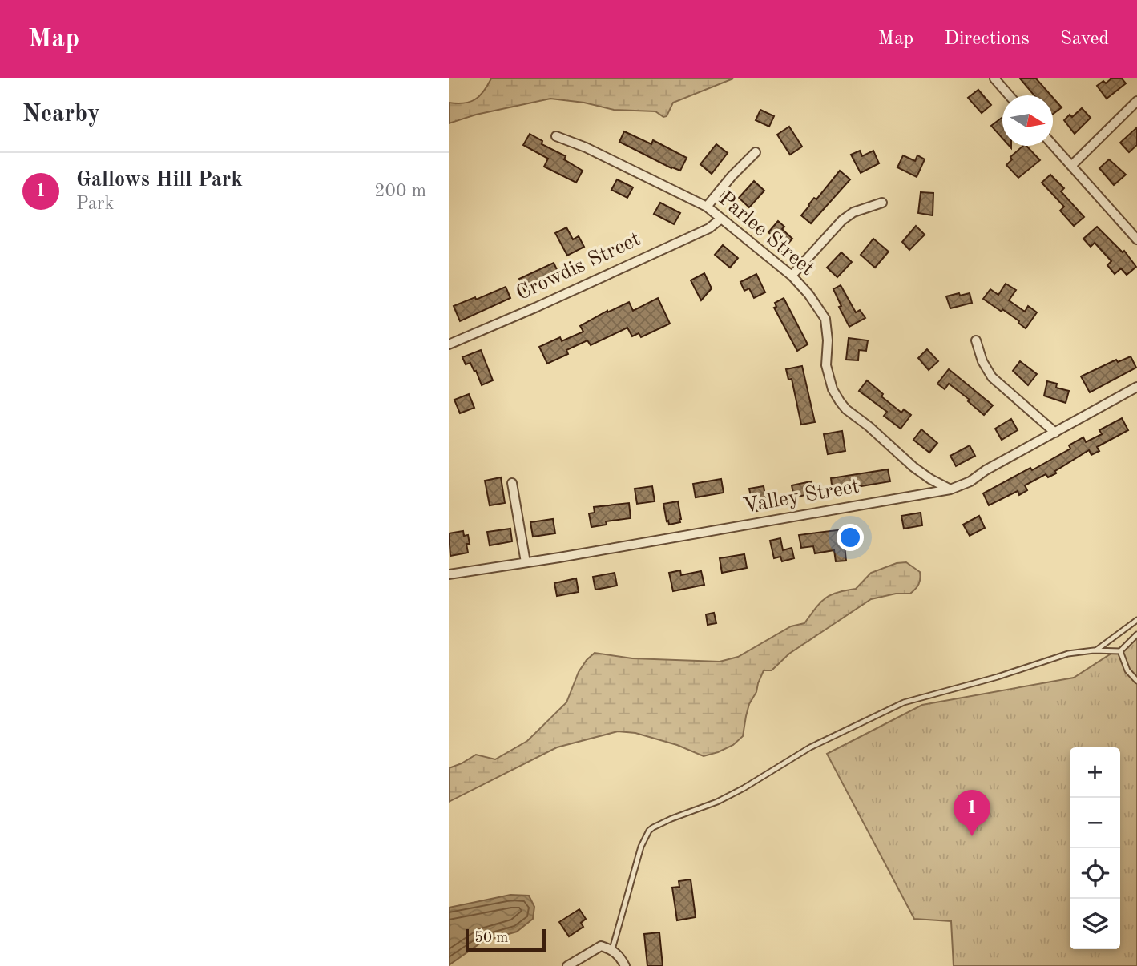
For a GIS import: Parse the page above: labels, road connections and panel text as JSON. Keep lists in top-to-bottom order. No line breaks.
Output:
{"streets":{"street":["Parlee Street","Crowdis Street","Valley Street"]},"crossings":[["Parlee Street","Crowdis Street"],["Parlee Street","Valley Street"]],"scale_bar":"50 m","north":"right","page":{"header":"Map","nav":["Map","Directions","Saved"],"heading":"Nearby","list":[{"mark":"1","name":"Gallows Hill Park","note":"Park","value":"200 m"}],"map_buttons":["+","−"],"pins":"1","scale":"50 m"}}
